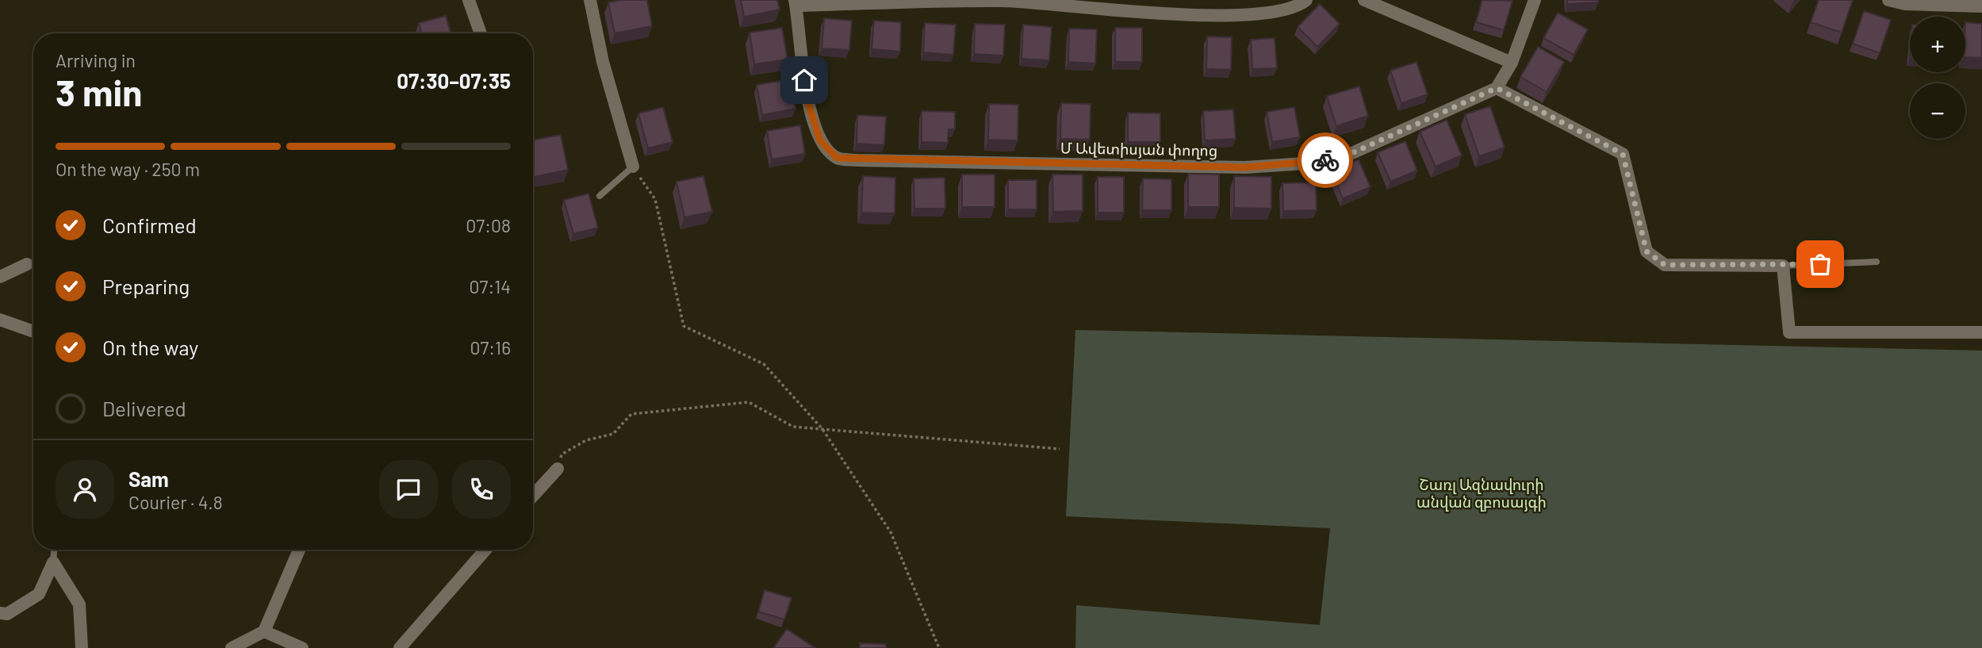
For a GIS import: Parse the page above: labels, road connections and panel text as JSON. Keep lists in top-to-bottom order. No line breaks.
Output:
{"streets":{"street":["Մ Ավետիսյան փողոց"]},"parks":["Շառլ Ազնավուրի անվան զբոսայգի"],"page":{"map_buttons":["+","−"],"heading":["3 min","Arriving in","07:30–07:35"],"panel":["Sam","Courier · 4.8"],"bar":"On the way · 250 m","list":[["Confirmed","07:08"],["Preparing","07:14"],["On the way","07:16"],"Delivered"]}}
